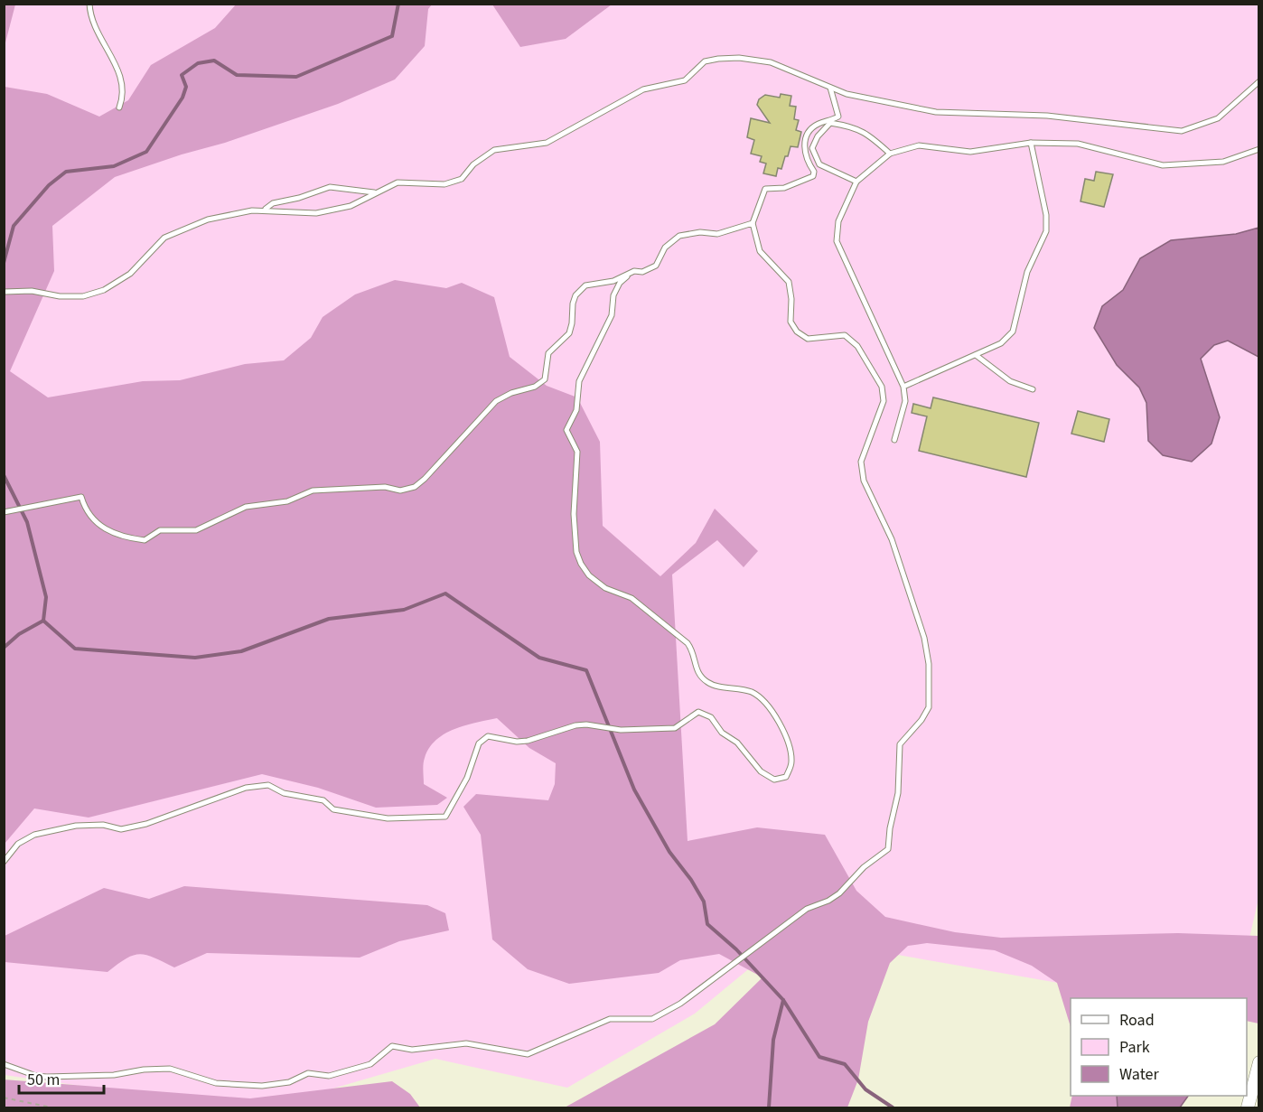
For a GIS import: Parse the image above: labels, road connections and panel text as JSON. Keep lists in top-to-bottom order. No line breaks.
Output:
{"legend":["Road","Park","Water"],"scale_bar":"50 m"}
